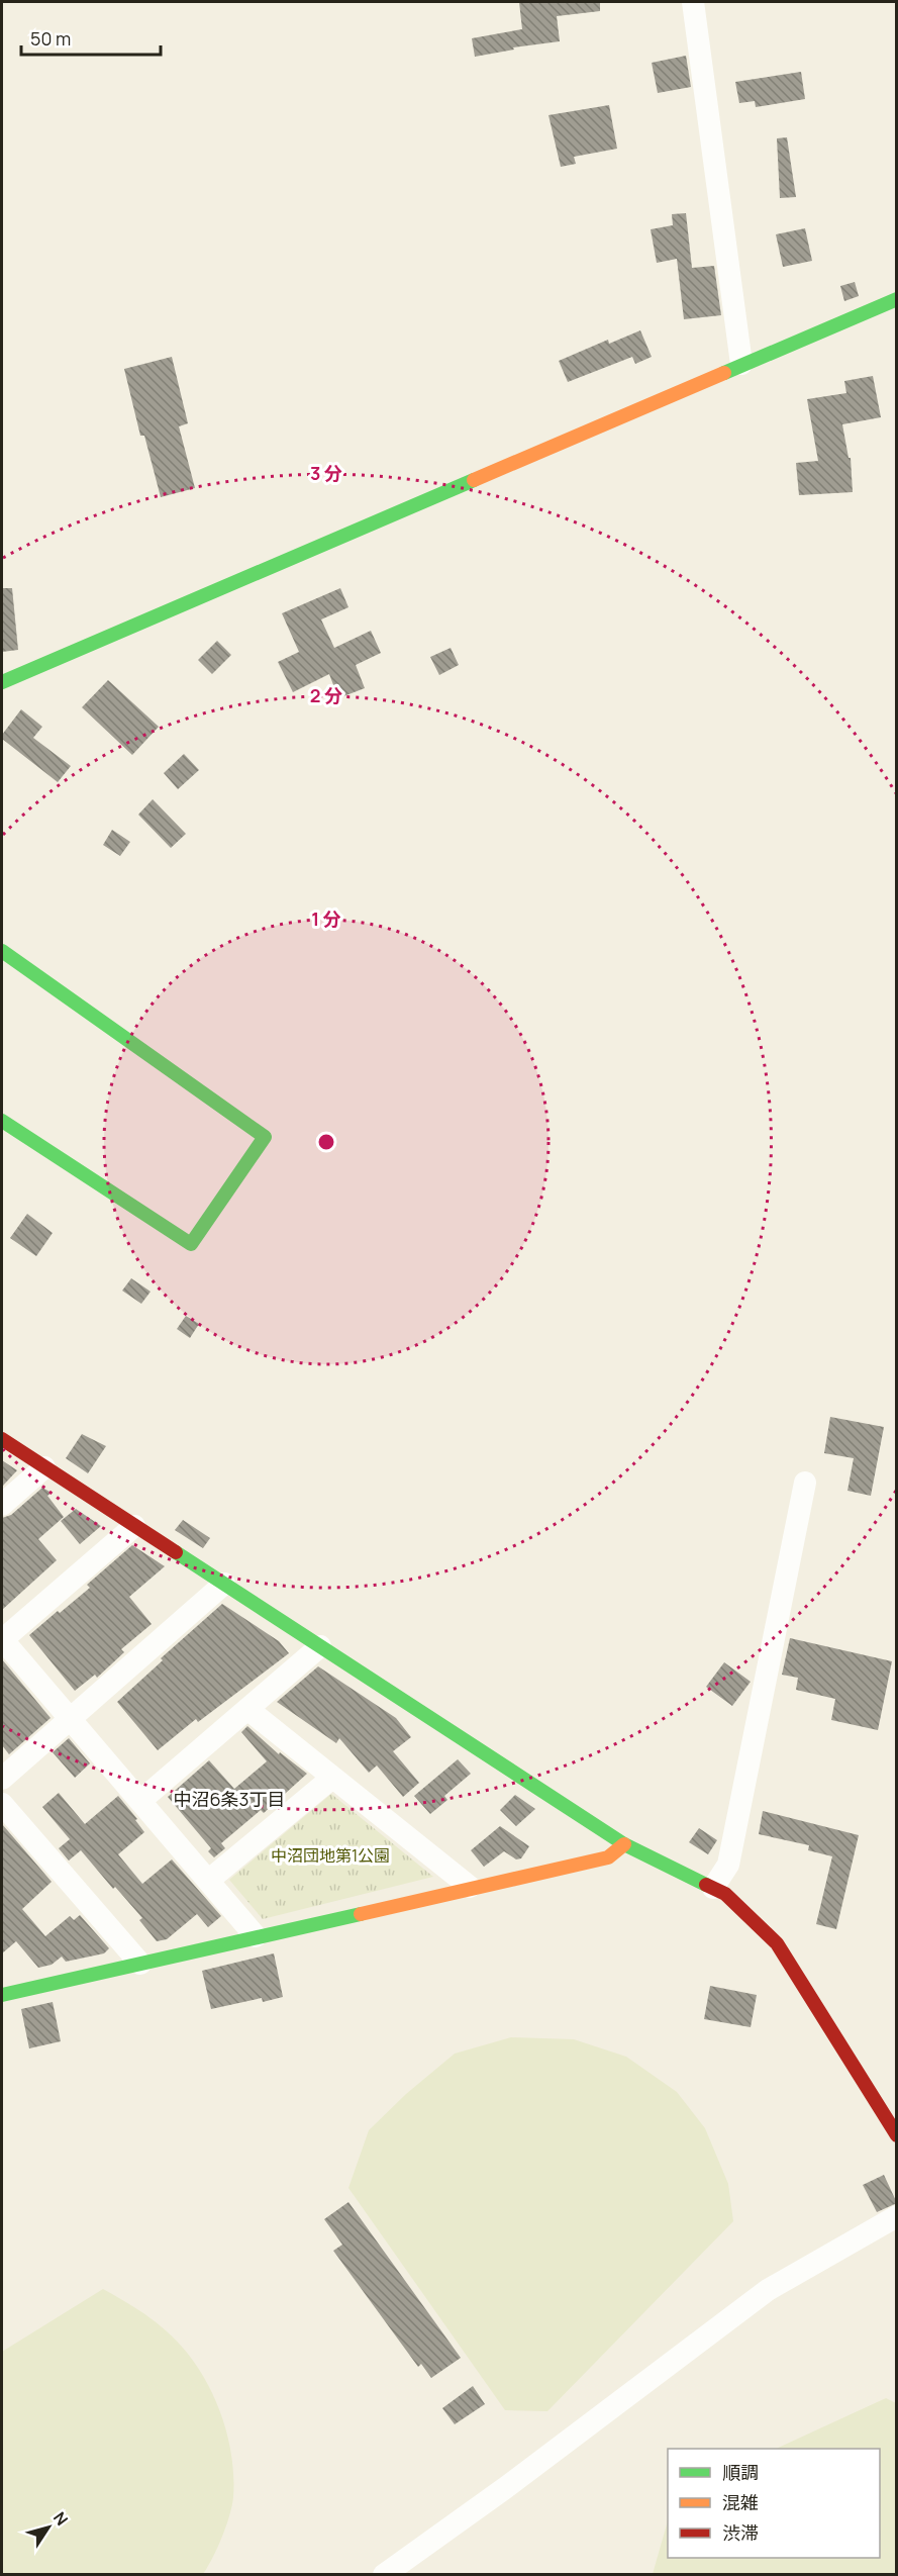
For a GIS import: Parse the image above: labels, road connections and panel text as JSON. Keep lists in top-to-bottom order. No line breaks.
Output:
{"districts":["中沼6条3丁目"],"parks":["中沼団地第1公園"],"legend":["順調","混雑","渋滞"],"scale_bar":"50 m","north":"top right","rings":["3 分","2 分","1 分"]}
